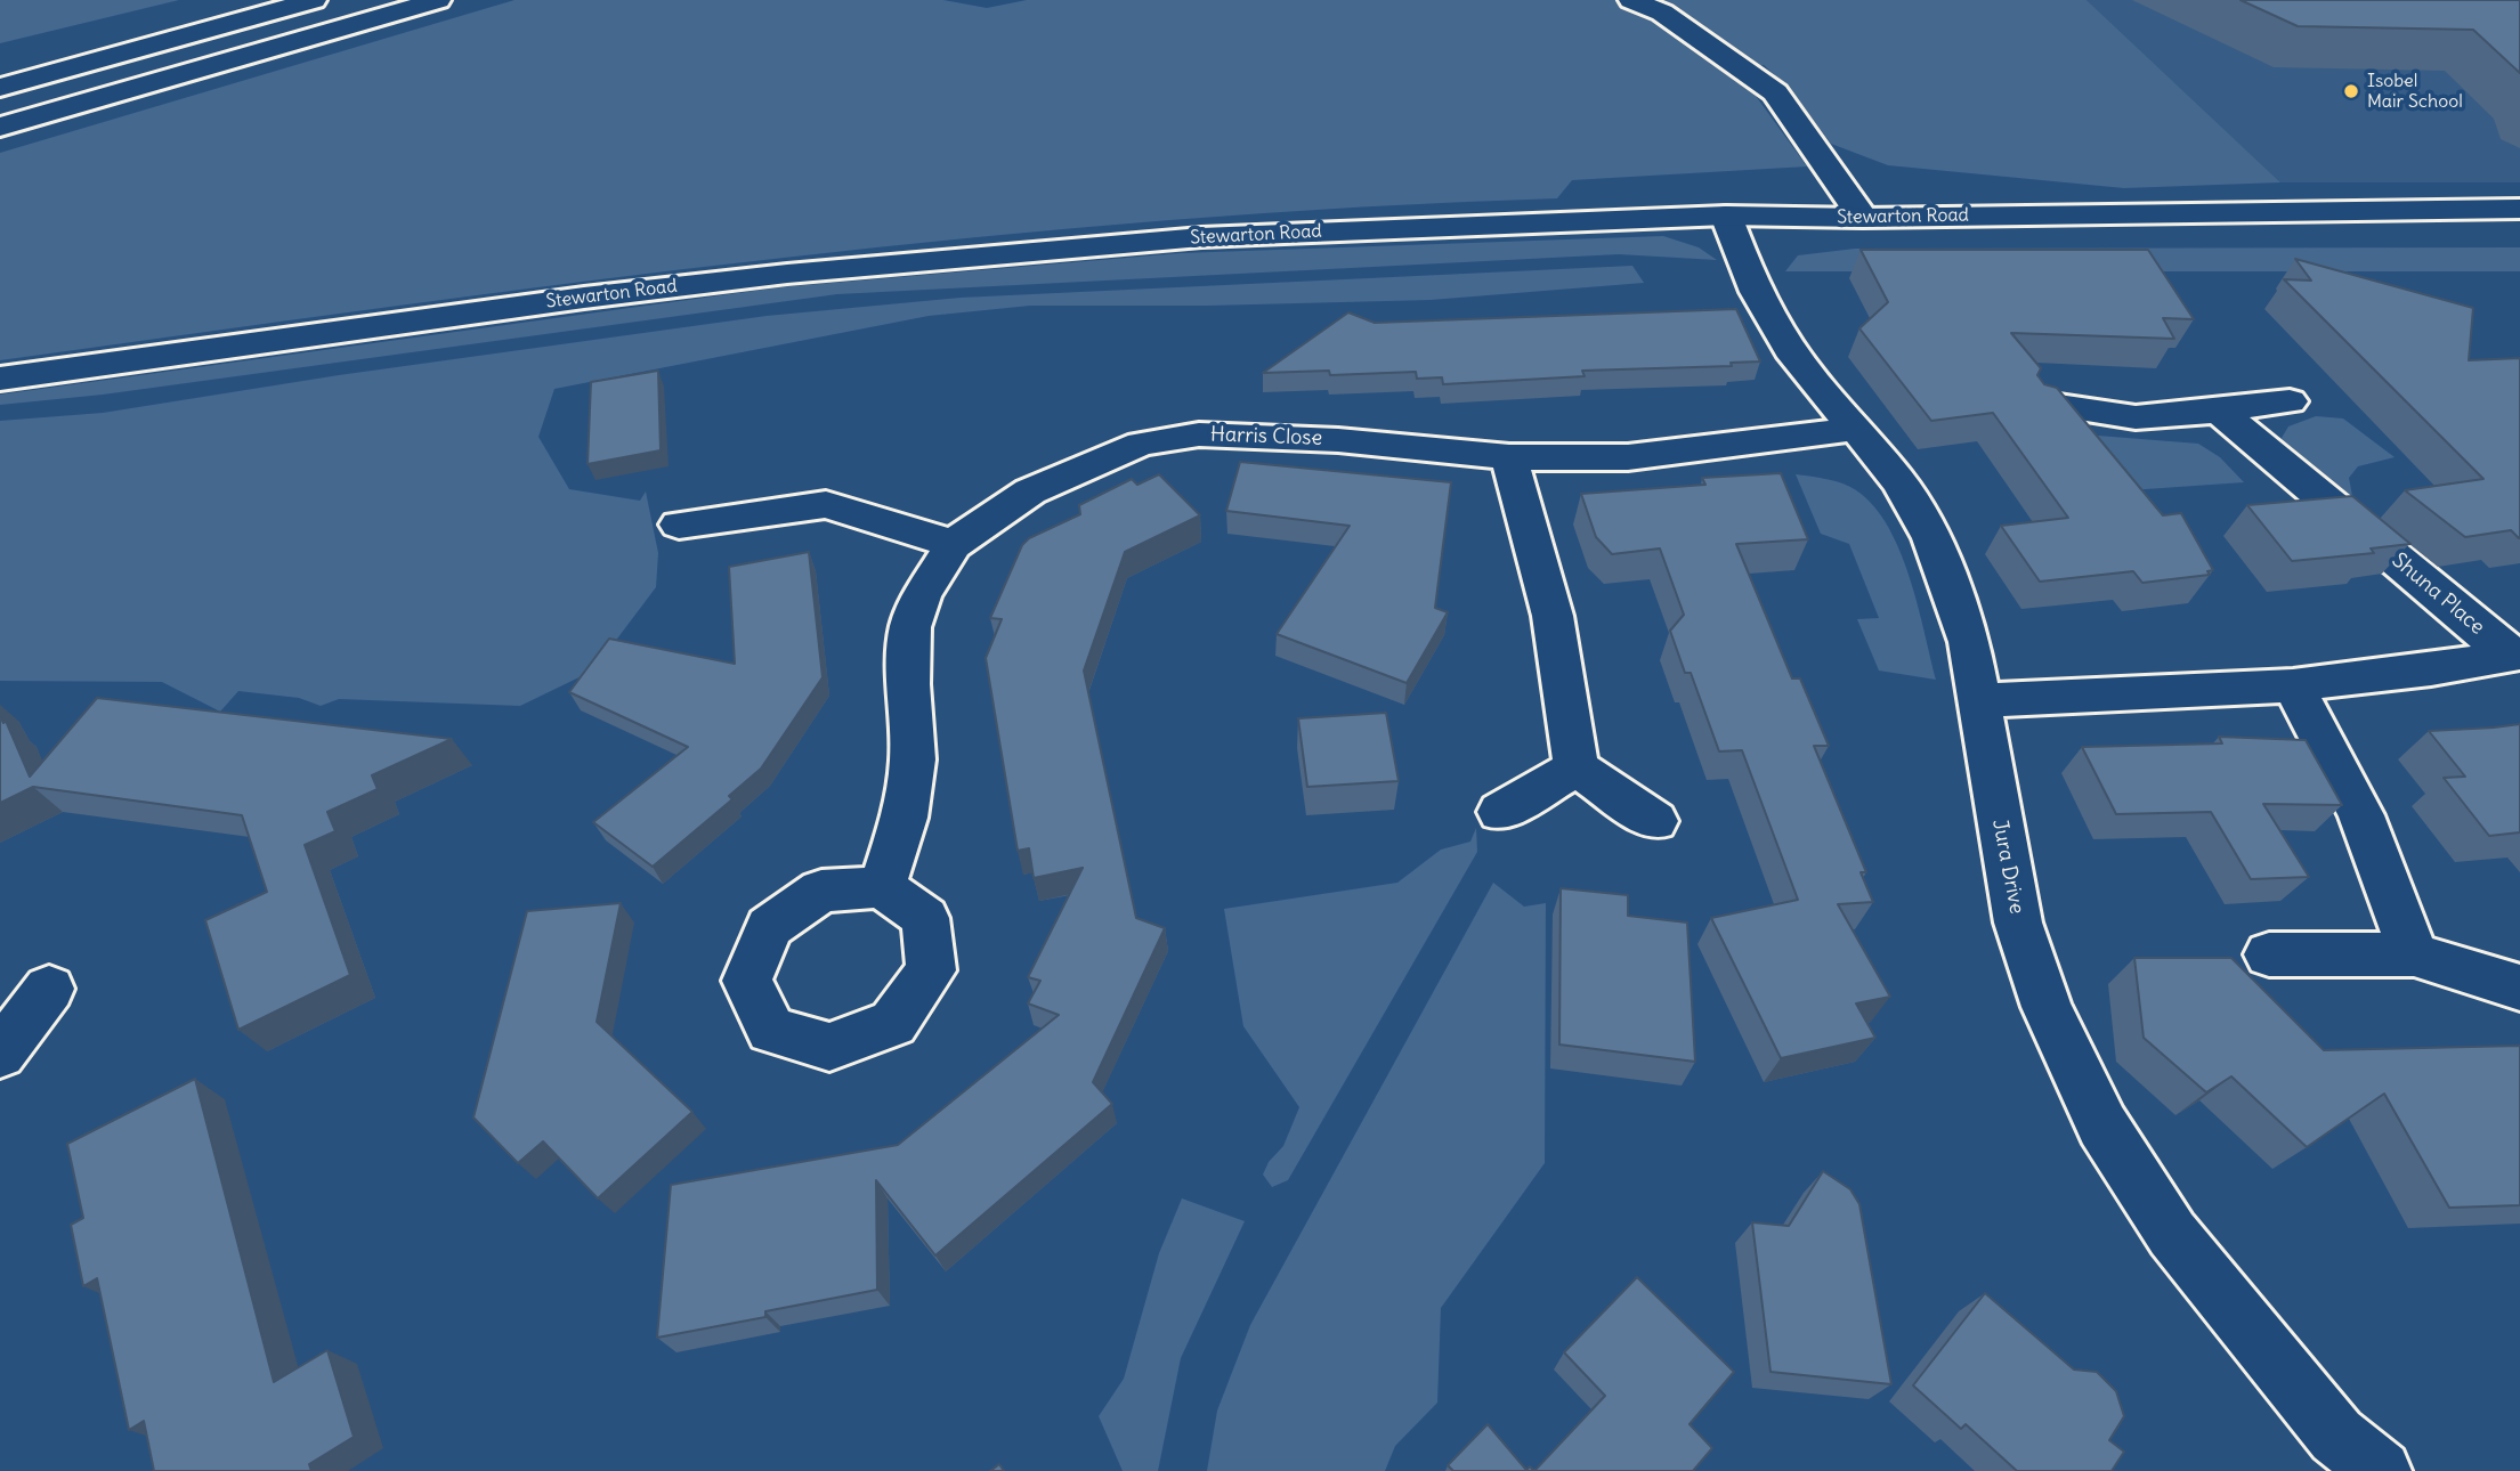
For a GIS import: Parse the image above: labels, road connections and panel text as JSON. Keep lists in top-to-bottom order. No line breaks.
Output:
{"streets":{"main road":["Stewarton Road","Harris Close","Shuna Place","Jura Drive"]},"crossings":[["Stewarton Road","Jura Drive"],["Harris Close","Jura Drive"],["Shuna Place","Jura Drive"]],"places":["Isobel Mair School"]}
